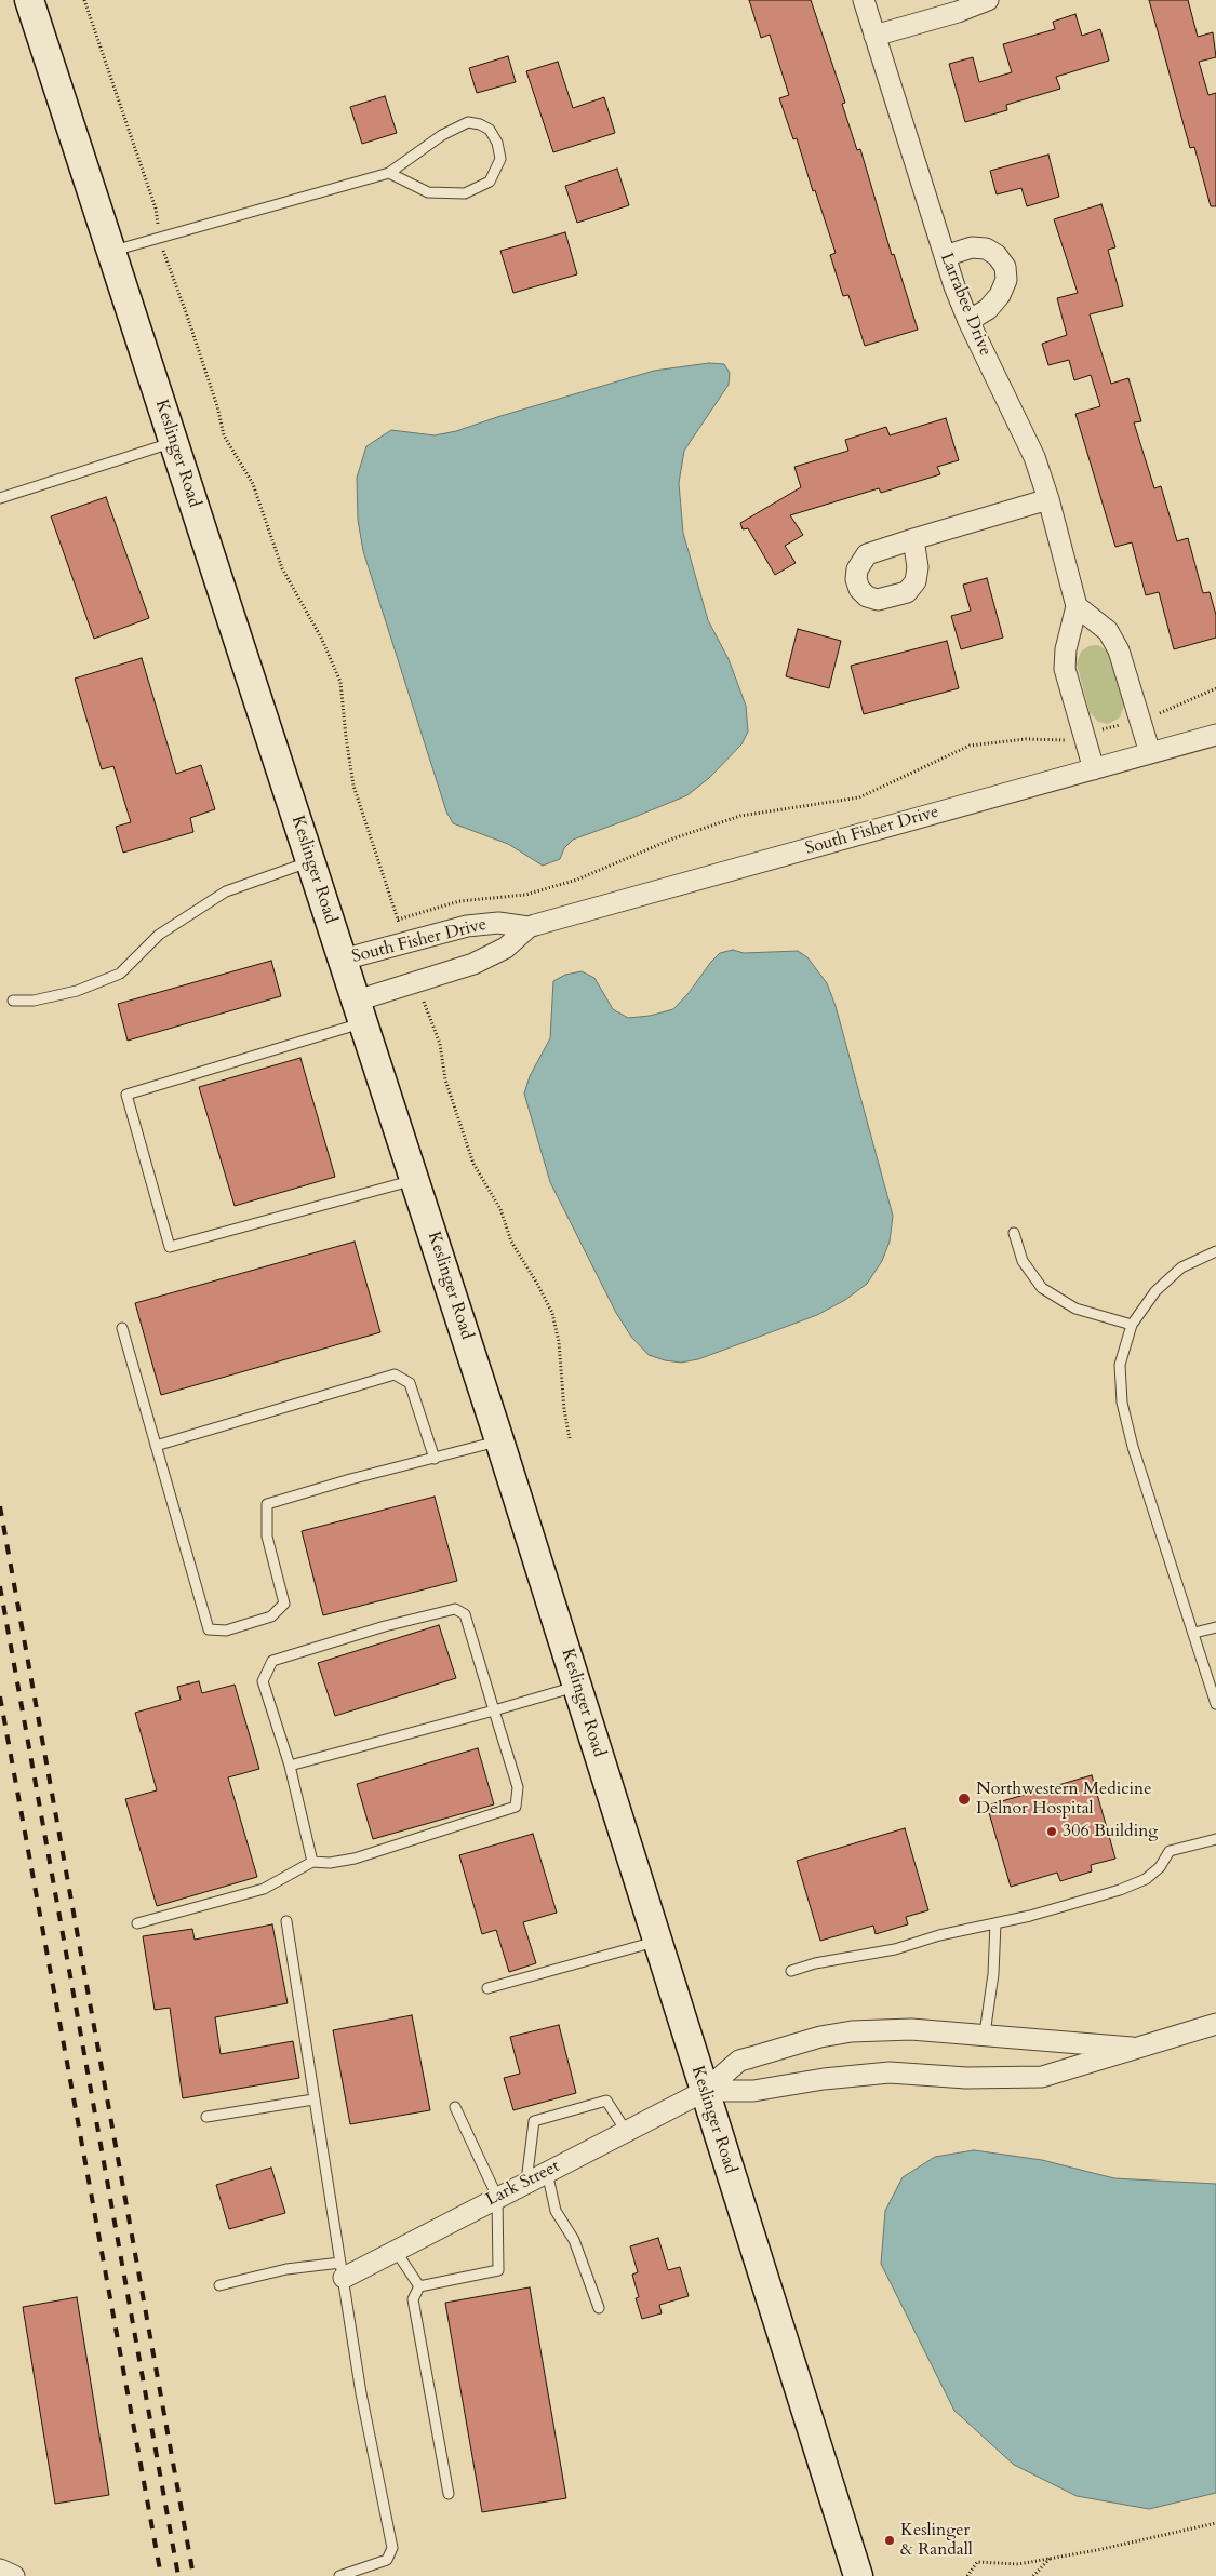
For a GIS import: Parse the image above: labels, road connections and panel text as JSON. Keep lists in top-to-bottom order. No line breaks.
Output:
{"streets":{"main road":["Keslinger Road"],"street":["Larrabee Drive","South Fisher Drive","Lark Street"]},"crossings":[["Larrabee Drive","South Fisher Drive"],["Keslinger Road","South Fisher Drive"],["Keslinger Road","Lark Street"]],"places":["Northwestern Medicine Delnor Hospital","306 Building","Keslinger & Randall"]}
